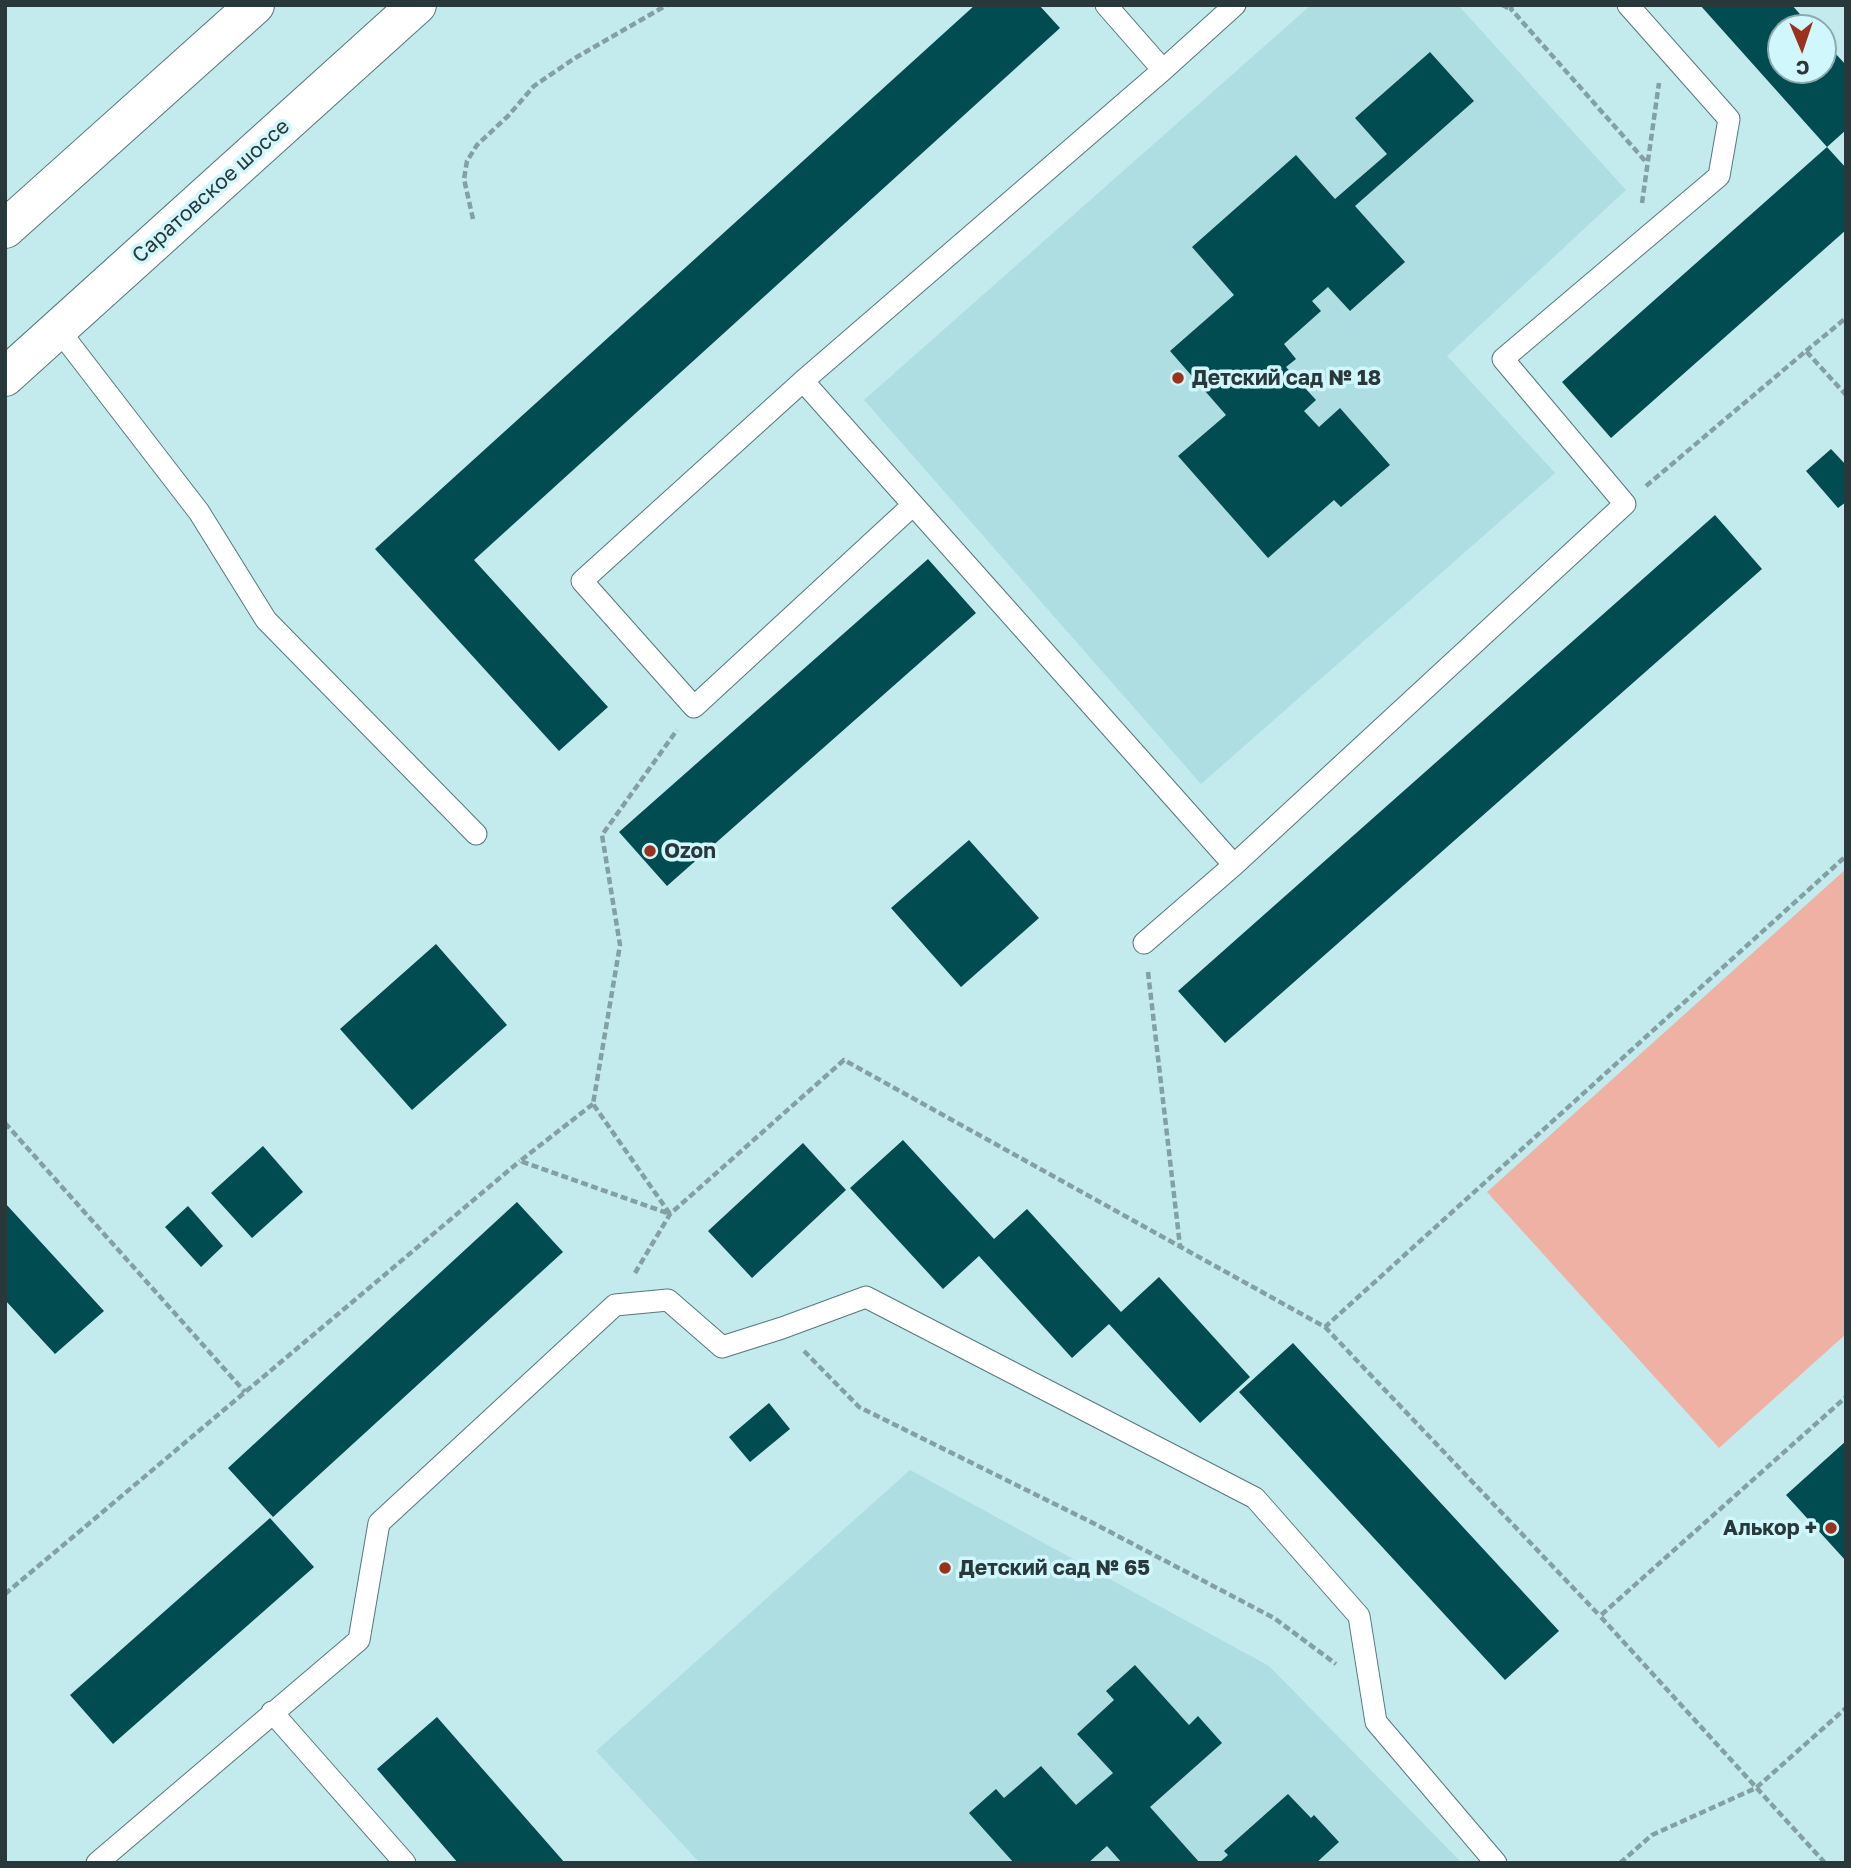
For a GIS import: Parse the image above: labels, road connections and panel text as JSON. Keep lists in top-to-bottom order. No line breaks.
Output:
{"streets":{"main road":["Саратовское шоссе"]},"places":["Детский сад № 18","Ozon","Алькор +","Детский сад № 65"],"north":"bottom"}
